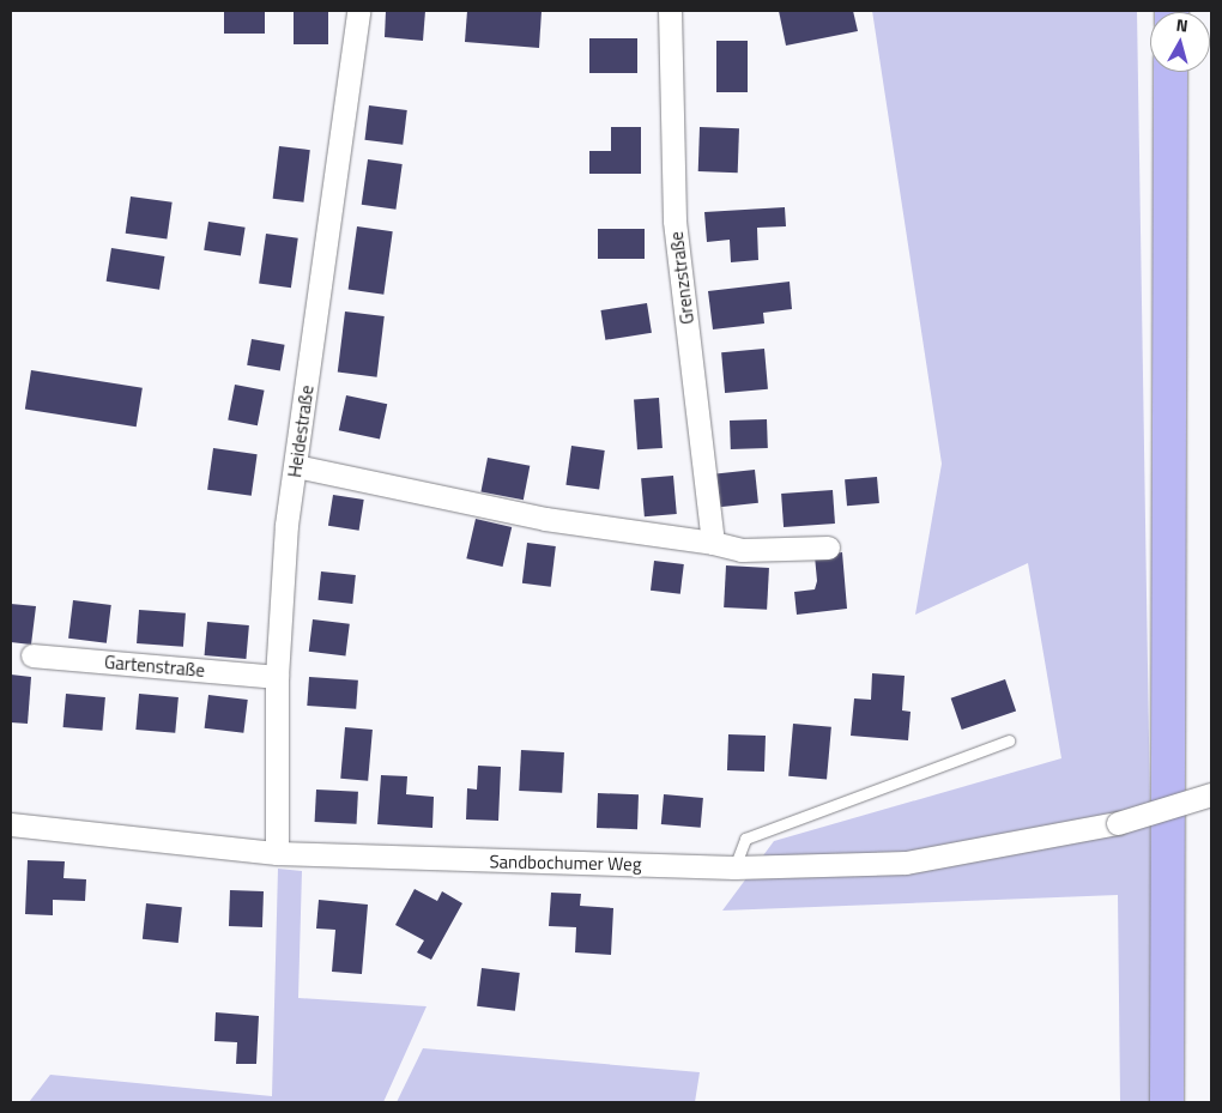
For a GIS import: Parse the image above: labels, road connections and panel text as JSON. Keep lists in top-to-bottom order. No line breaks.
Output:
{"streets":{"street":["Grenzstraße","Heidestraße","Gartenstraße","Sandbochumer Weg"]},"crossings":[["Heidestraße","Gartenstraße"],["Heidestraße","Sandbochumer Weg"]],"north":"top"}
